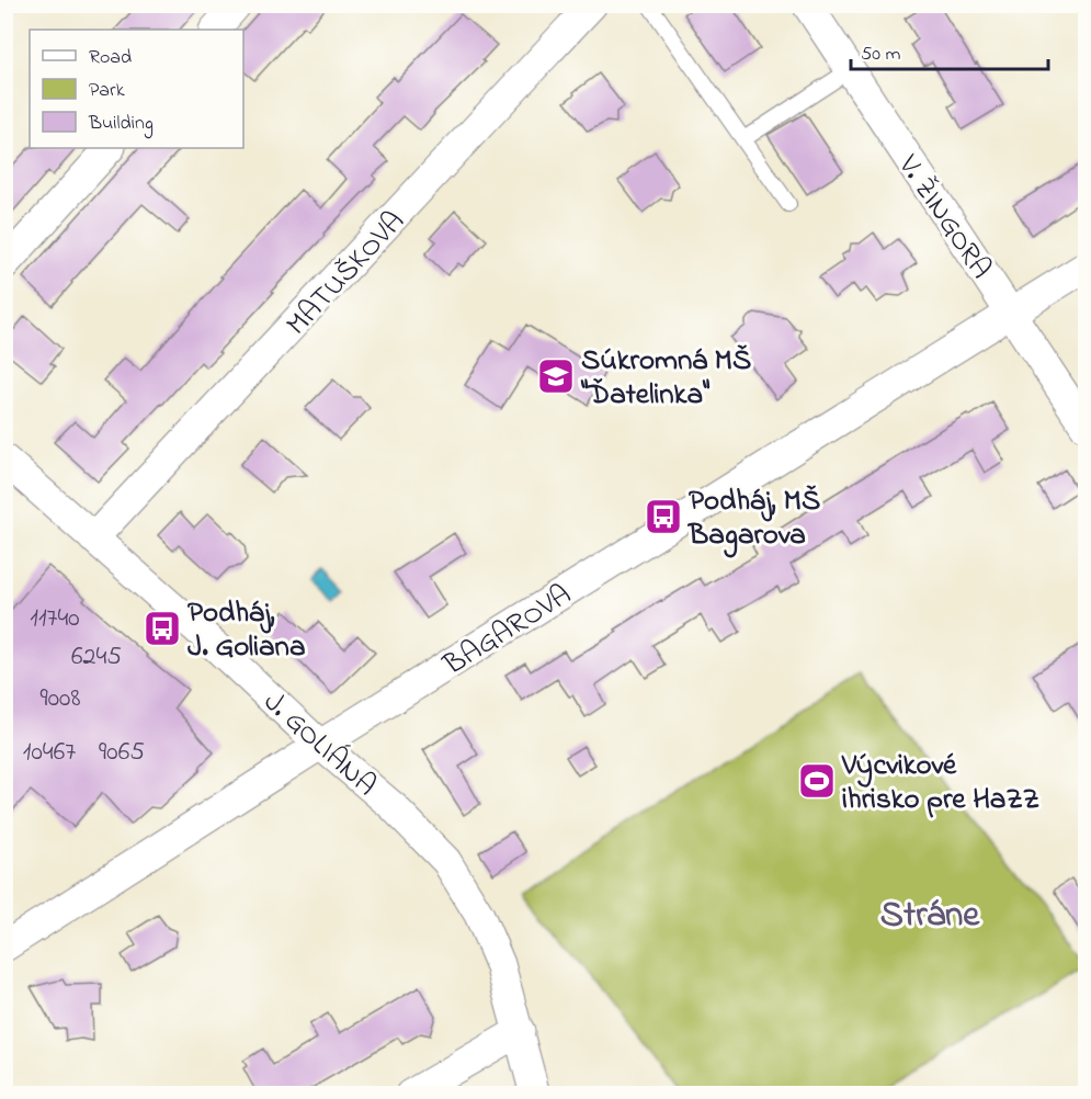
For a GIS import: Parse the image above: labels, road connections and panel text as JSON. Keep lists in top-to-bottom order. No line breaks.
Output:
{"streets":{"street":["V. ŽINGORA","MATUŠKOVA","BAGAROVA","J. GOLIÁNA"]},"crossings":[["V. ŽINGORA","BAGAROVA"],["MATUŠKOVA","J. GOLIÁNA"],["BAGAROVA","J. GOLIÁNA"]],"districts":["Stráne"],"places":{"school or university":["Súkromná MŠ \"Ďatelinka\""],"bus stop":["Podháj, MŠ Bagarova","Podháj, J. Goliana"],"sports":["Výcvikové ihrisko pre HaZZ"]},"house_numbers":["11740","6245","9008","10467","9065"],"legend":["Road","Park","Building"],"scale_bar":"50 m"}
